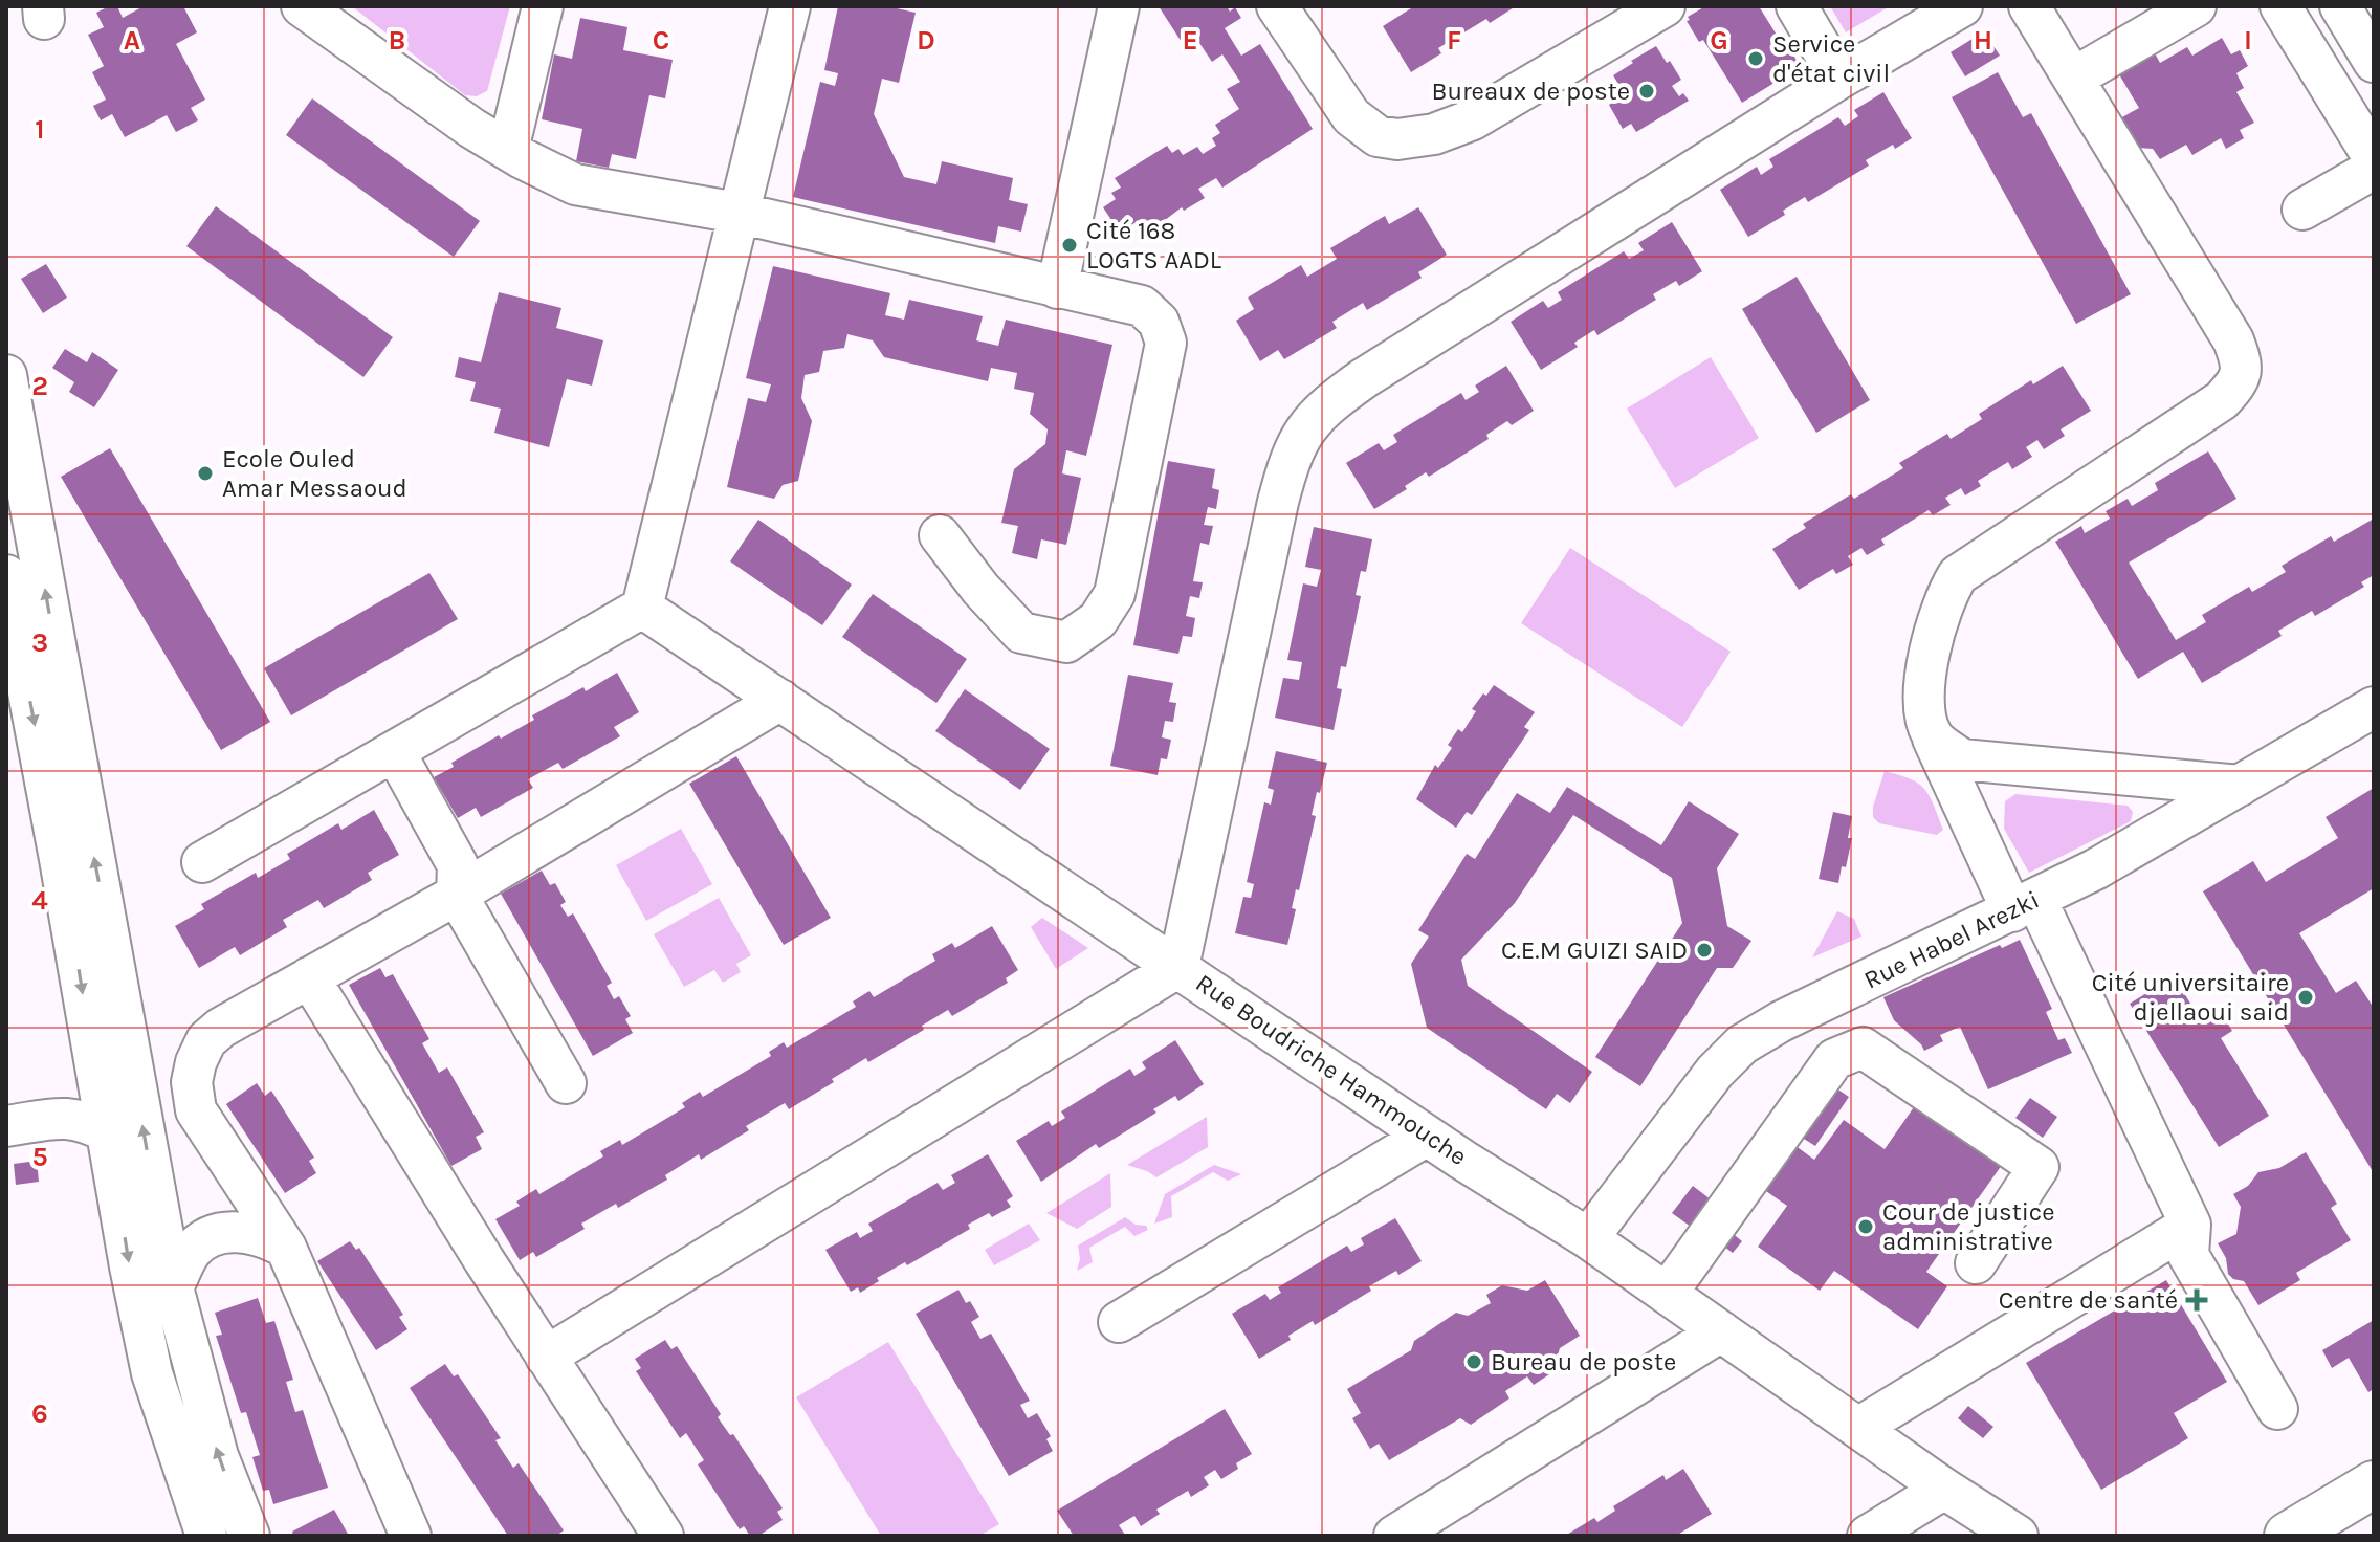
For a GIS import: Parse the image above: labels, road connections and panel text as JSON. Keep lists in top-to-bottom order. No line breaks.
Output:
{"streets":{"street":["Rue Habel Arezki","Rue Boudriche Hammouche"]},"crossings":[["Rue Habel Arezki","Rue Boudriche Hammouche"]],"places":{"other":["Service d'état civil","Bureaux de poste","Cité 168 LOGTS AADL","Ecole Ouled Amar Messaoud","C.E.M GUIZI SAID","Cité universitaire djellaoui said","Cour de justice administrative","Bureau de poste"],"health":["Centre de santé"]},"grid":{"columns":["A","B","C","D","E","F","G","H","I"],"rows":["1","2","3","4","5","6"]}}
